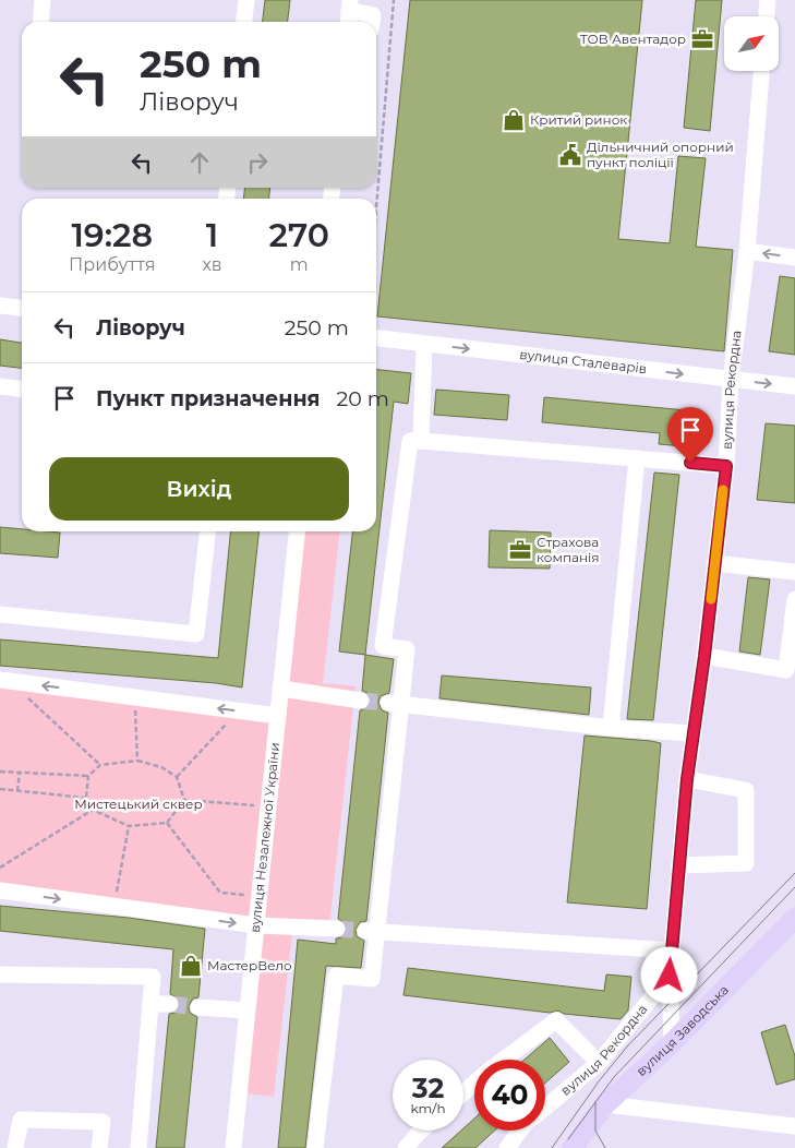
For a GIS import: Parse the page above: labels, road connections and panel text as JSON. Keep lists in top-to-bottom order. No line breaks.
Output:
{"streets":{"main road":["вулиця Заводська"],"street":["вулиця Сталеварів","вулиця Рекордна","вулиця Незалежної України"]},"crossings":[["вулиця Сталеварів","вулиця Рекордна"],["вулиця Рекордна","вулиця Заводська"]],"parks":["Мистецький сквер"],"places":{"office":["ТОВ Авентадор","Страхова компанія"],"shop":["Критий ринок","МастерВело"],"public building":["Дільничний опорний пункт поліції"]},"north":"top right","page":{"turn":["250 m","Ліворуч"],"eta":["19:28","Прибуття","1","хв","270","m"],"list":[{"name":"Ліворуч","value":"250 m"},{"name":"Пункт призначення","value":"20 m"}],"buttons":"Вихід","speed":"32 km/h","limit":"40"}}
